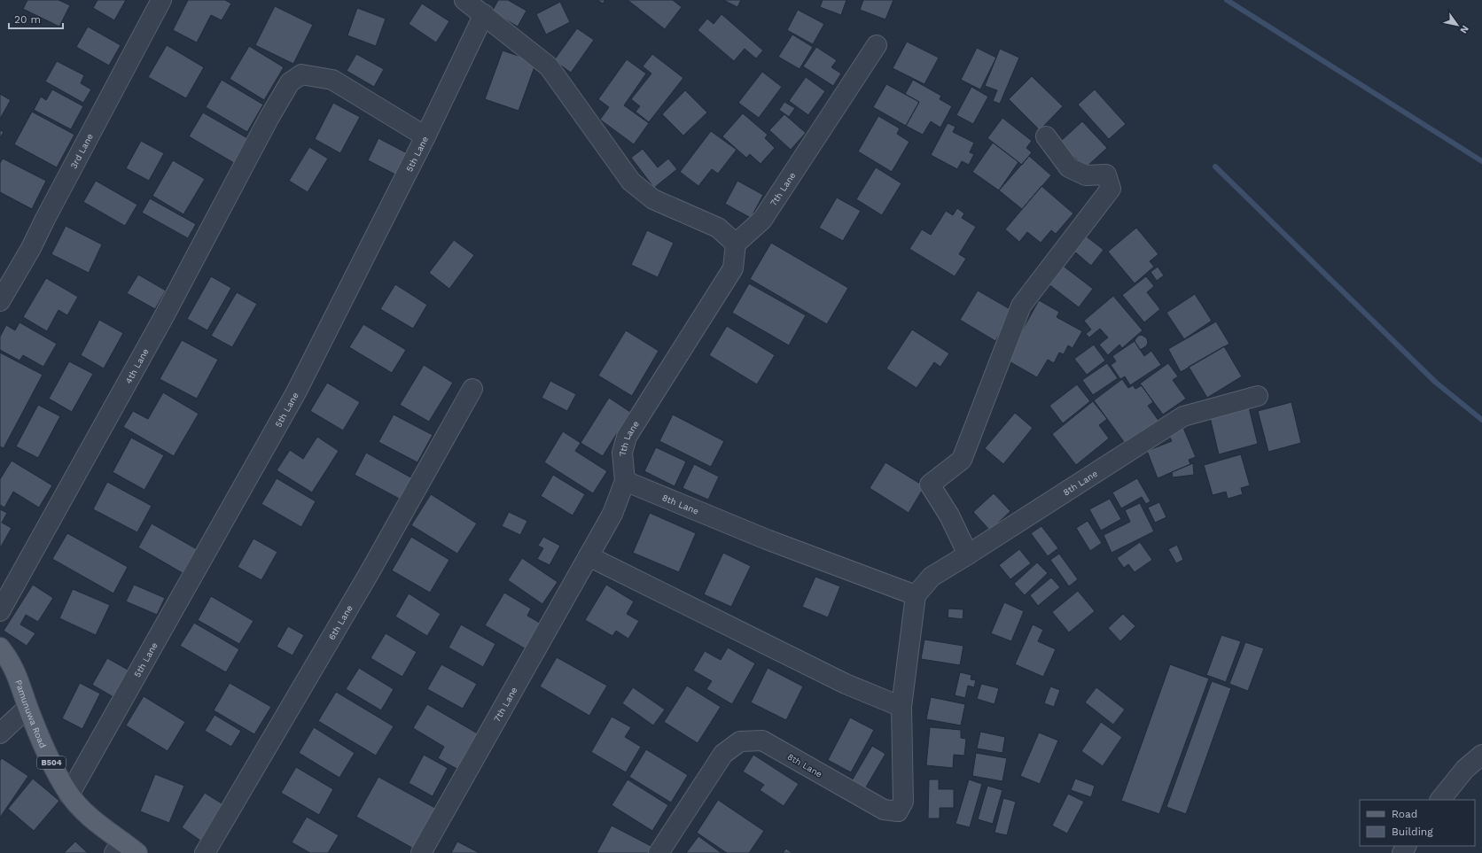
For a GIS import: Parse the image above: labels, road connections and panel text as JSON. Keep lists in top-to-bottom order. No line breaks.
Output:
{"streets":{"main road":["Pamunuwa Road","B504"],"street":["3rd Lane","5th Lane","7th Lane","4th Lane","8th Lane","6th Lane"]},"crossings":[["5th Lane","4th Lane"],["5th Lane","Pamunuwa Road"],["7th Lane","8th Lane"]],"legend":["Road","Building"],"scale_bar":"20 m","north":"bottom right"}
